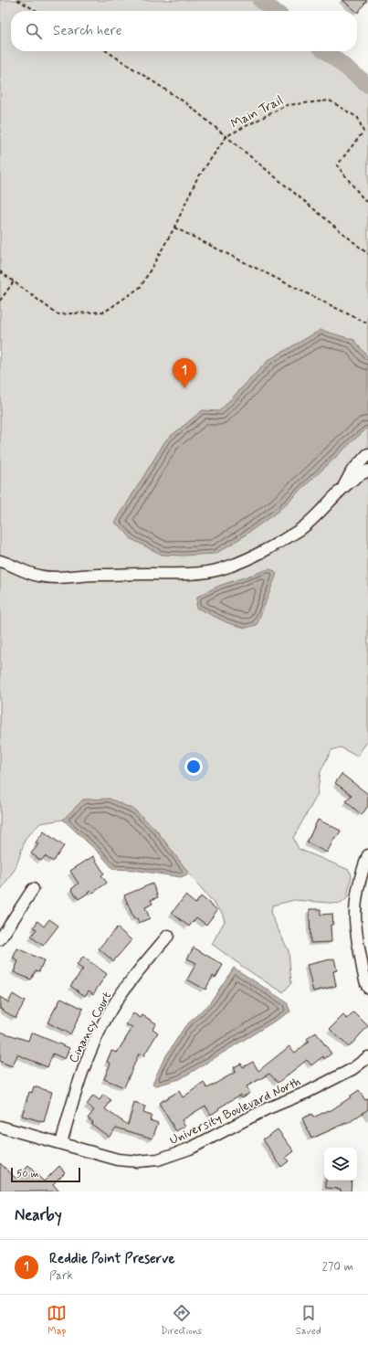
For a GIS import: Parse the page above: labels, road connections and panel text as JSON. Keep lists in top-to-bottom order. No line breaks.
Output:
{"streets":{"street":["Cinancy Court","University Boulevard North"],"path":["Main Trail"]},"crossings":[["Cinancy Court","University Boulevard North"]],"scale_bar":"50 m","page":{"search":"Search here","pins":"1","scale":"50 m","heading":"Nearby","list":[{"mark":"1","name":"Reddie Point Preserve","note":"Park","value":"270 m"}],"nav":["Map","Directions","Saved"]}}
